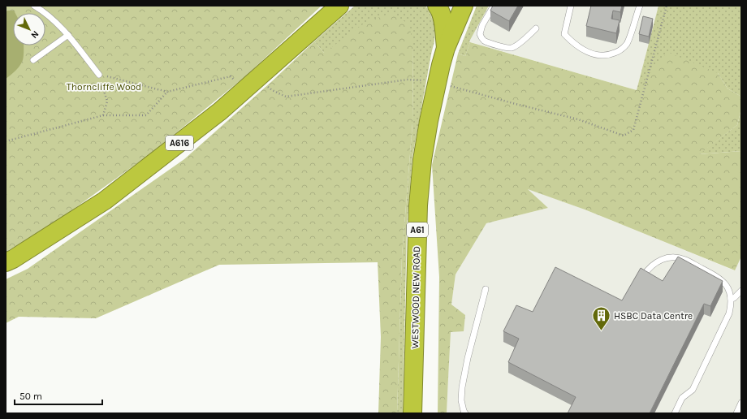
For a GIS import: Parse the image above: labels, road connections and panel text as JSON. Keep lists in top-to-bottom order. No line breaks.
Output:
{"streets":{"highway":["A616","A61","WESTWOOD NEW ROAD"]},"parks":["Thorncliffe Wood"],"places":{"building":["HSBC Data Centre"]},"scale_bar":"50 m","north":"bottom right"}
